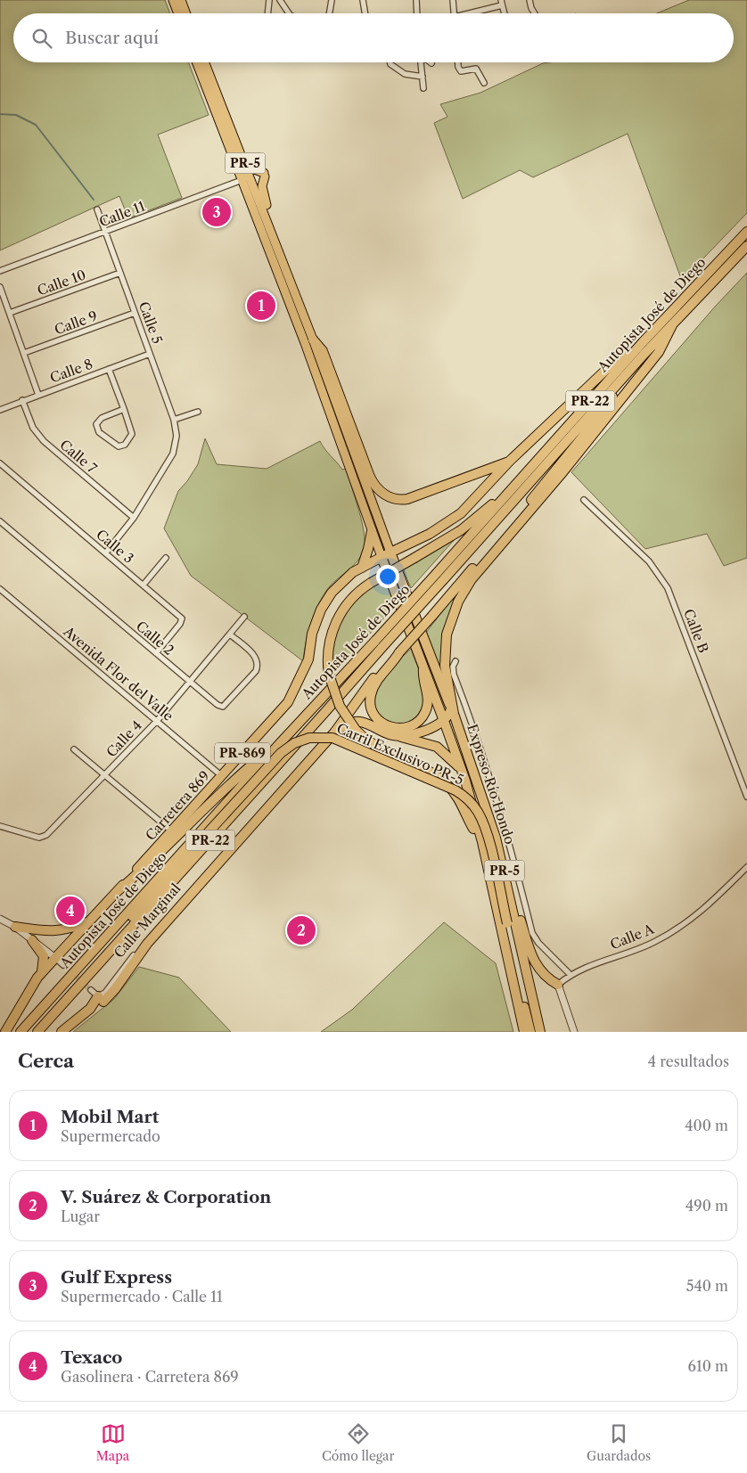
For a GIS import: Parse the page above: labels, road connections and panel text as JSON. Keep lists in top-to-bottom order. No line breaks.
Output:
{"streets":{"highway":["PR-5","Autopista José de Diego","PR-22","PR-869","Carril Exclusivo PR-5","Expreso Río Hondo","Carretera 869","Calle Marginal"],"street":["Calle 11","Calle 10","Calle 9","Calle 5","Calle 8","Calle 7","Calle 3","Calle B","Calle 2","Avenida Flor del Valle","Calle 4","Calle A"]},"crossings":[["PR-5","Calle 11"],["PR-5","Expreso Río Hondo"],["PR-5","Carretera 869"],["Calle 11","Calle 5"],["Calle 10","Calle 5"],["Autopista José de Diego","Carretera 869"],["Calle 9","Calle 5"],["Calle 5","Calle 8"],["Calle 5","Calle 7"],["Calle 5","Calle 3"],["Calle 8","Calle 7"],["Calle 3","Calle 2"],["Calle 2","Calle 4"],["Avenida Flor del Valle","Calle 4"],["Avenida Flor del Valle","Carretera 869"],["PR-869","Carretera 869"],["Expreso Río Hondo","Carretera 869"]],"page":{"search":"Buscar aquí","pins":["3","1","4","2"],"heading":["Cerca","4 resultados"],"list":[{"mark":"1","name":"Mobil Mart","note":"Supermercado","value":"400 m"},{"mark":"2","name":"V. Suárez & Corporation","note":"Lugar","value":"490 m"},{"mark":"3","name":"Gulf Express","note":"Supermercado · Calle 11","value":"540 m"},{"mark":"4","name":"Texaco","note":"Gasolinera · Carretera 869","value":"610 m"}],"nav":["Mapa","Cómo llegar","Guardados"]}}
